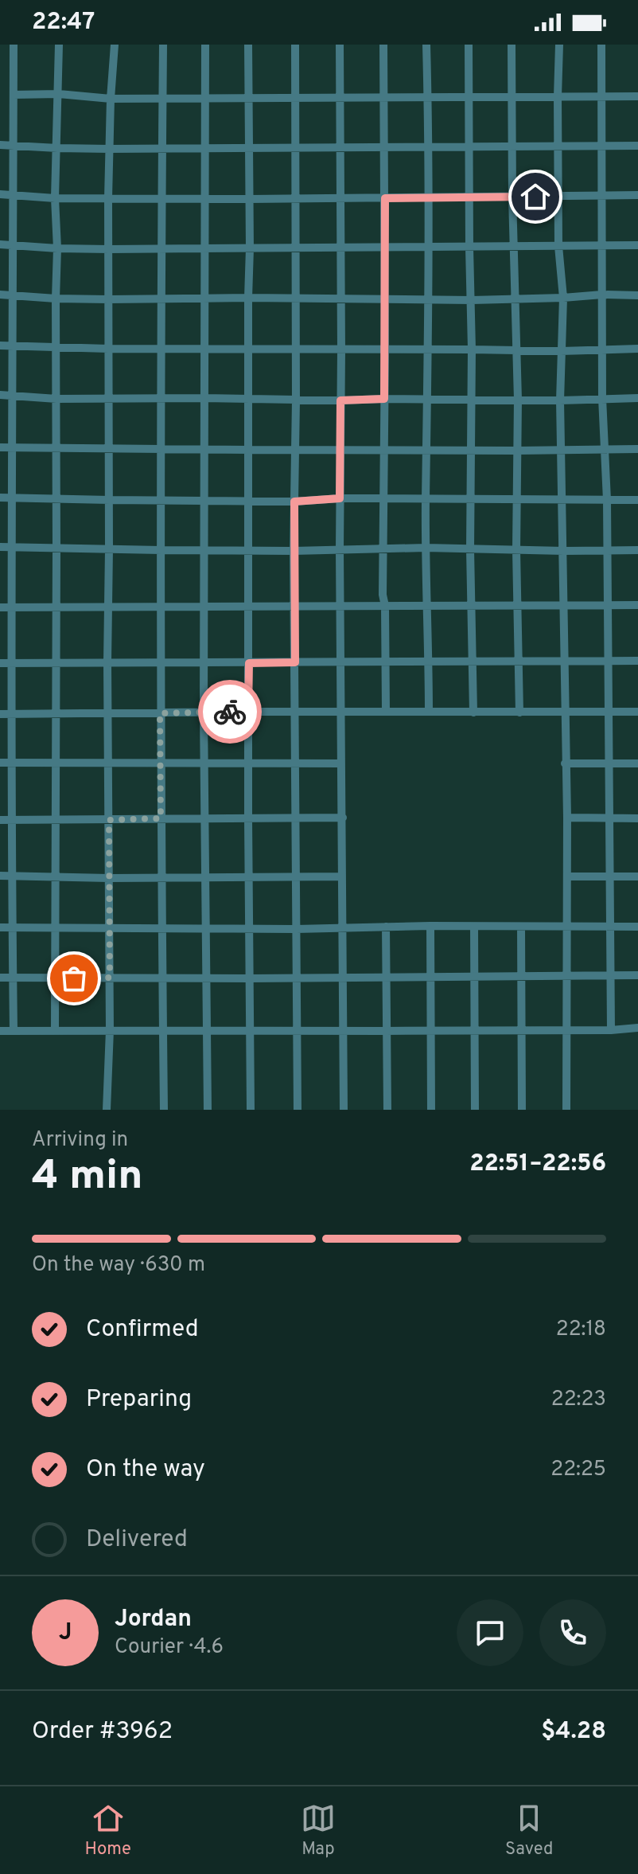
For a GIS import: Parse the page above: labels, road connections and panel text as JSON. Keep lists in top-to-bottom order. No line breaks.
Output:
{"page":{"status":"22:47","heading":["4 min","Arriving in","22:51–22:56"],"panel":["Jordan","Courier · 4.6","Order #3962","$4.28"],"bar":"On the way · 630 m","list":[["Confirmed","22:18"],["Preparing","22:23"],["On the way","22:25"],"Delivered"],"round":"J","tabs":["Home","Map","Saved"]}}
